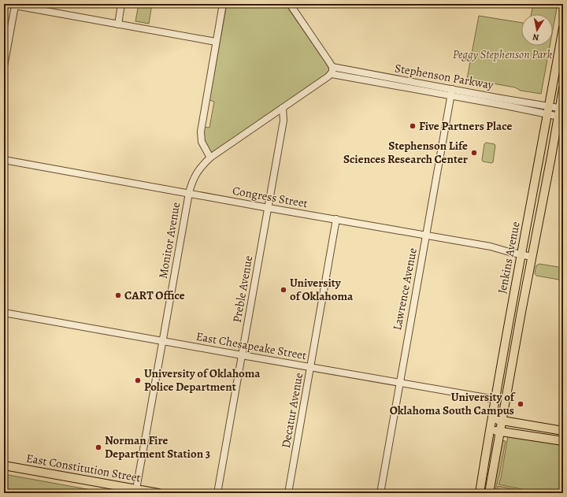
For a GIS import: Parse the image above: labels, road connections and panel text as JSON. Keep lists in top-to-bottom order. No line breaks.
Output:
{"streets":{"main road":["Jenkins Avenue","East Constitution Street"],"street":["Stephenson Parkway","Congress Street","Monitor Avenue","Preble Avenue","Lawrence Avenue","East Chesapeake Street","Decatur Avenue"]},"crossings":[["Stephenson Parkway","Jenkins Avenue"],["Stephenson Parkway","Lawrence Avenue"],["Congress Street","Monitor Avenue"],["Congress Street","Jenkins Avenue"],["Congress Street","Preble Avenue"],["Congress Street","Lawrence Avenue"],["Congress Street","Decatur Avenue"],["Monitor Avenue","East Chesapeake Street"],["Monitor Avenue","East Constitution Street"],["Jenkins Avenue","East Chesapeake Street"],["Preble Avenue","East Chesapeake Street"],["Lawrence Avenue","East Chesapeake Street"],["East Chesapeake Street","Decatur Avenue"]],"parks":["Peggy Stephenson Park"],"places":["Five Partners Place","Stephenson Life Sciences Research Center","University of Oklahoma","CART Office","University of Oklahoma Police Department","University of Oklahoma South Campus","Norman Fire Department Station 3"],"north":"bottom"}
